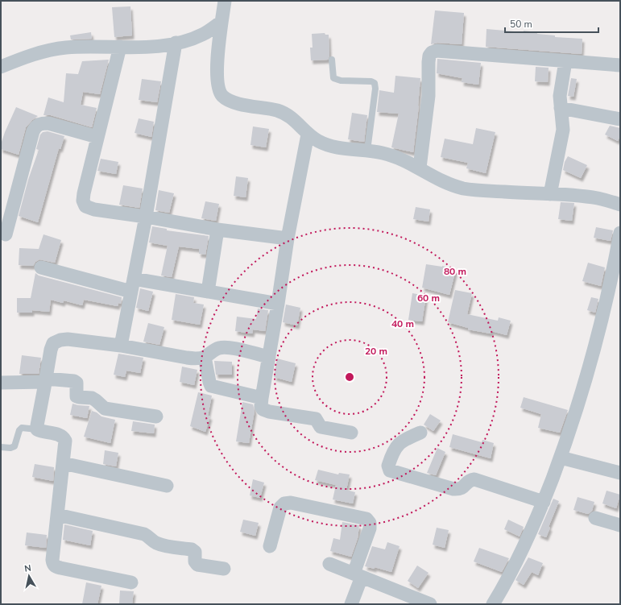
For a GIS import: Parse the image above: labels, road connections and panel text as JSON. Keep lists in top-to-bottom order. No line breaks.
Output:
{"scale_bar":"50 m","north":"top","rings":["80 m","60 m","40 m","20 m"]}
